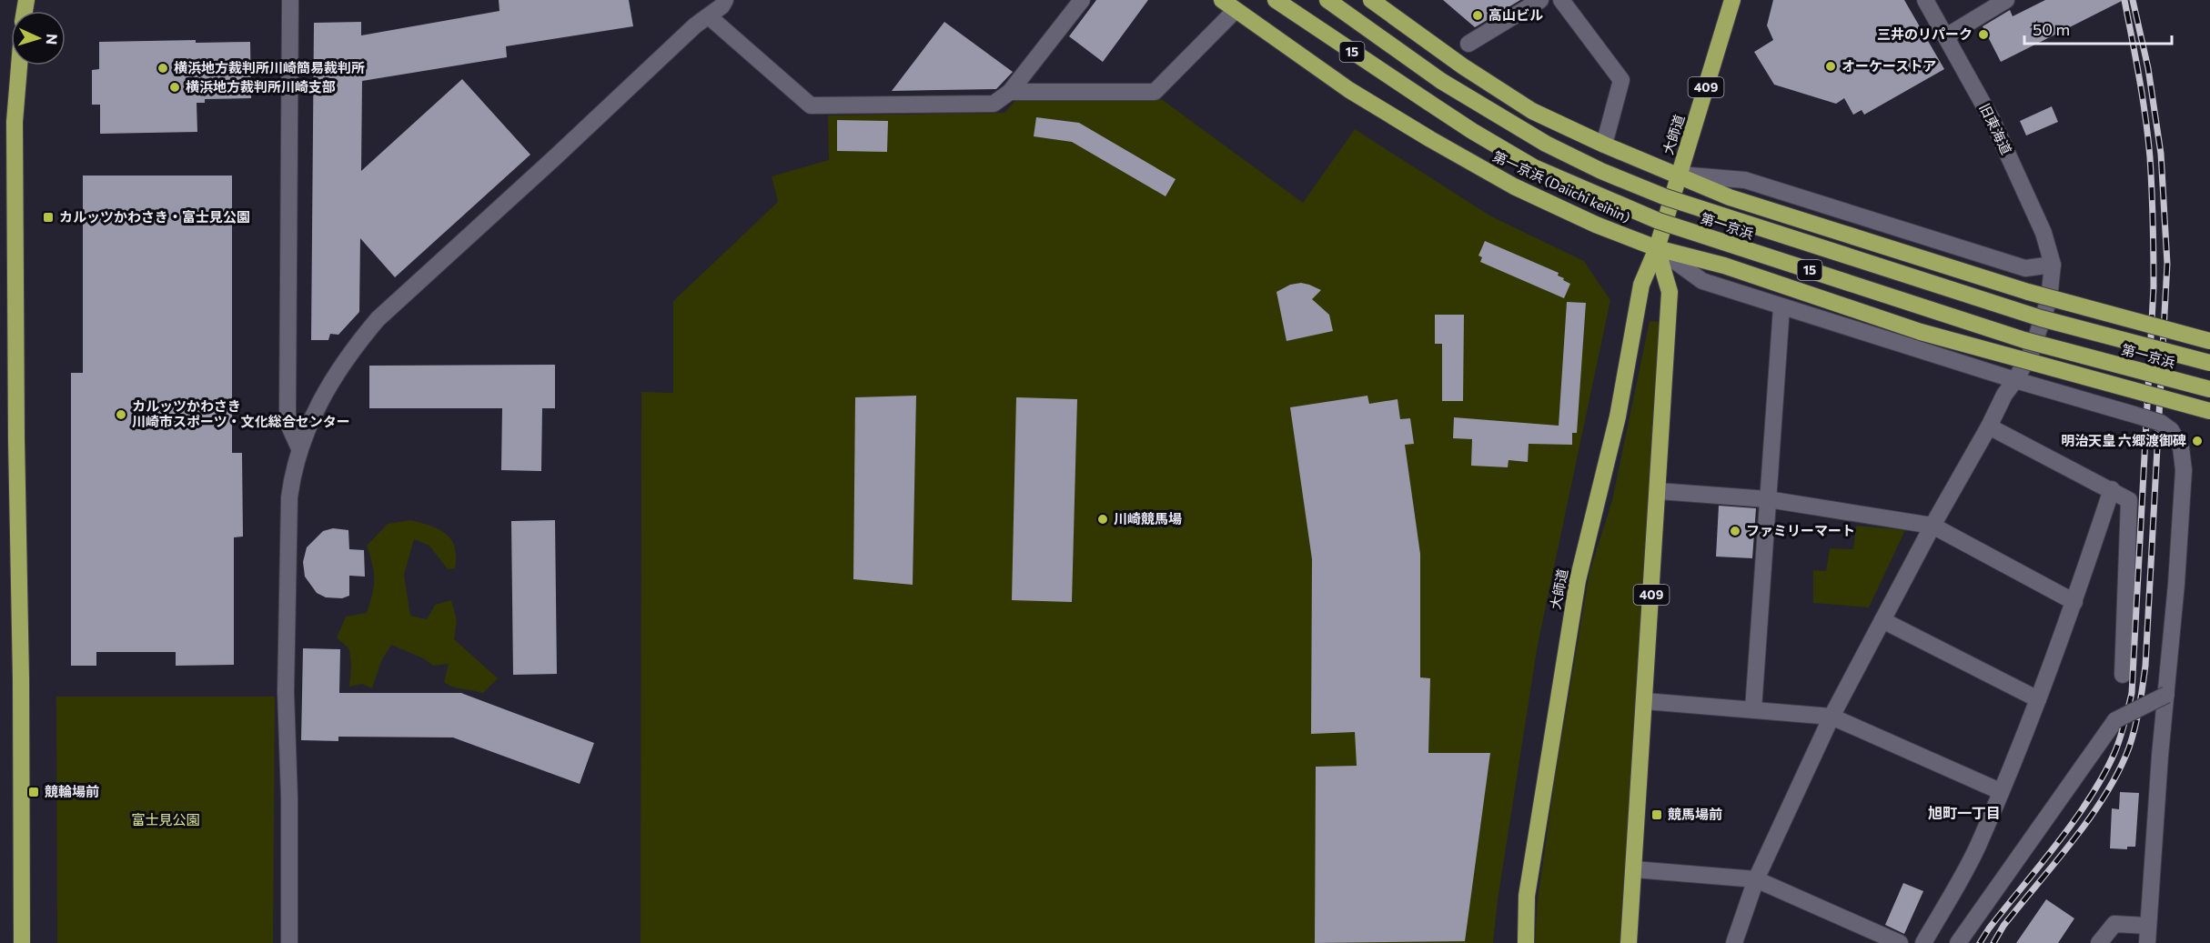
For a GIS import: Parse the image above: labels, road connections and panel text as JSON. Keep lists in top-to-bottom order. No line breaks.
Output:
{"streets":{"highway":["15","409","大師道","第一京浜 (Daiichi keihin)","第一京浜"],"street":["旧東海道"]},"crossings":[["409","大師道"],["409","第一京浜 (Daiichi keihin)"],["大師道","第一京浜 (Daiichi keihin)"]],"districts":["旭町一丁目"],"parks":["富士見公園"],"places":{"other":["高山ビル","三井のリパーク","オーケーストア","横浜地方裁判所川崎簡易裁判所","横浜地方裁判所川崎支部","カルッツかわさき 川崎市スポーツ・文化総合センター","明治天皇 六郷渡御碑","川崎競馬場","ファミリーマート"],"transit":["カルッツかわさき・富士見公園","競輪場前","競馬場前"]},"scale_bar":"50 m","north":"right"}
